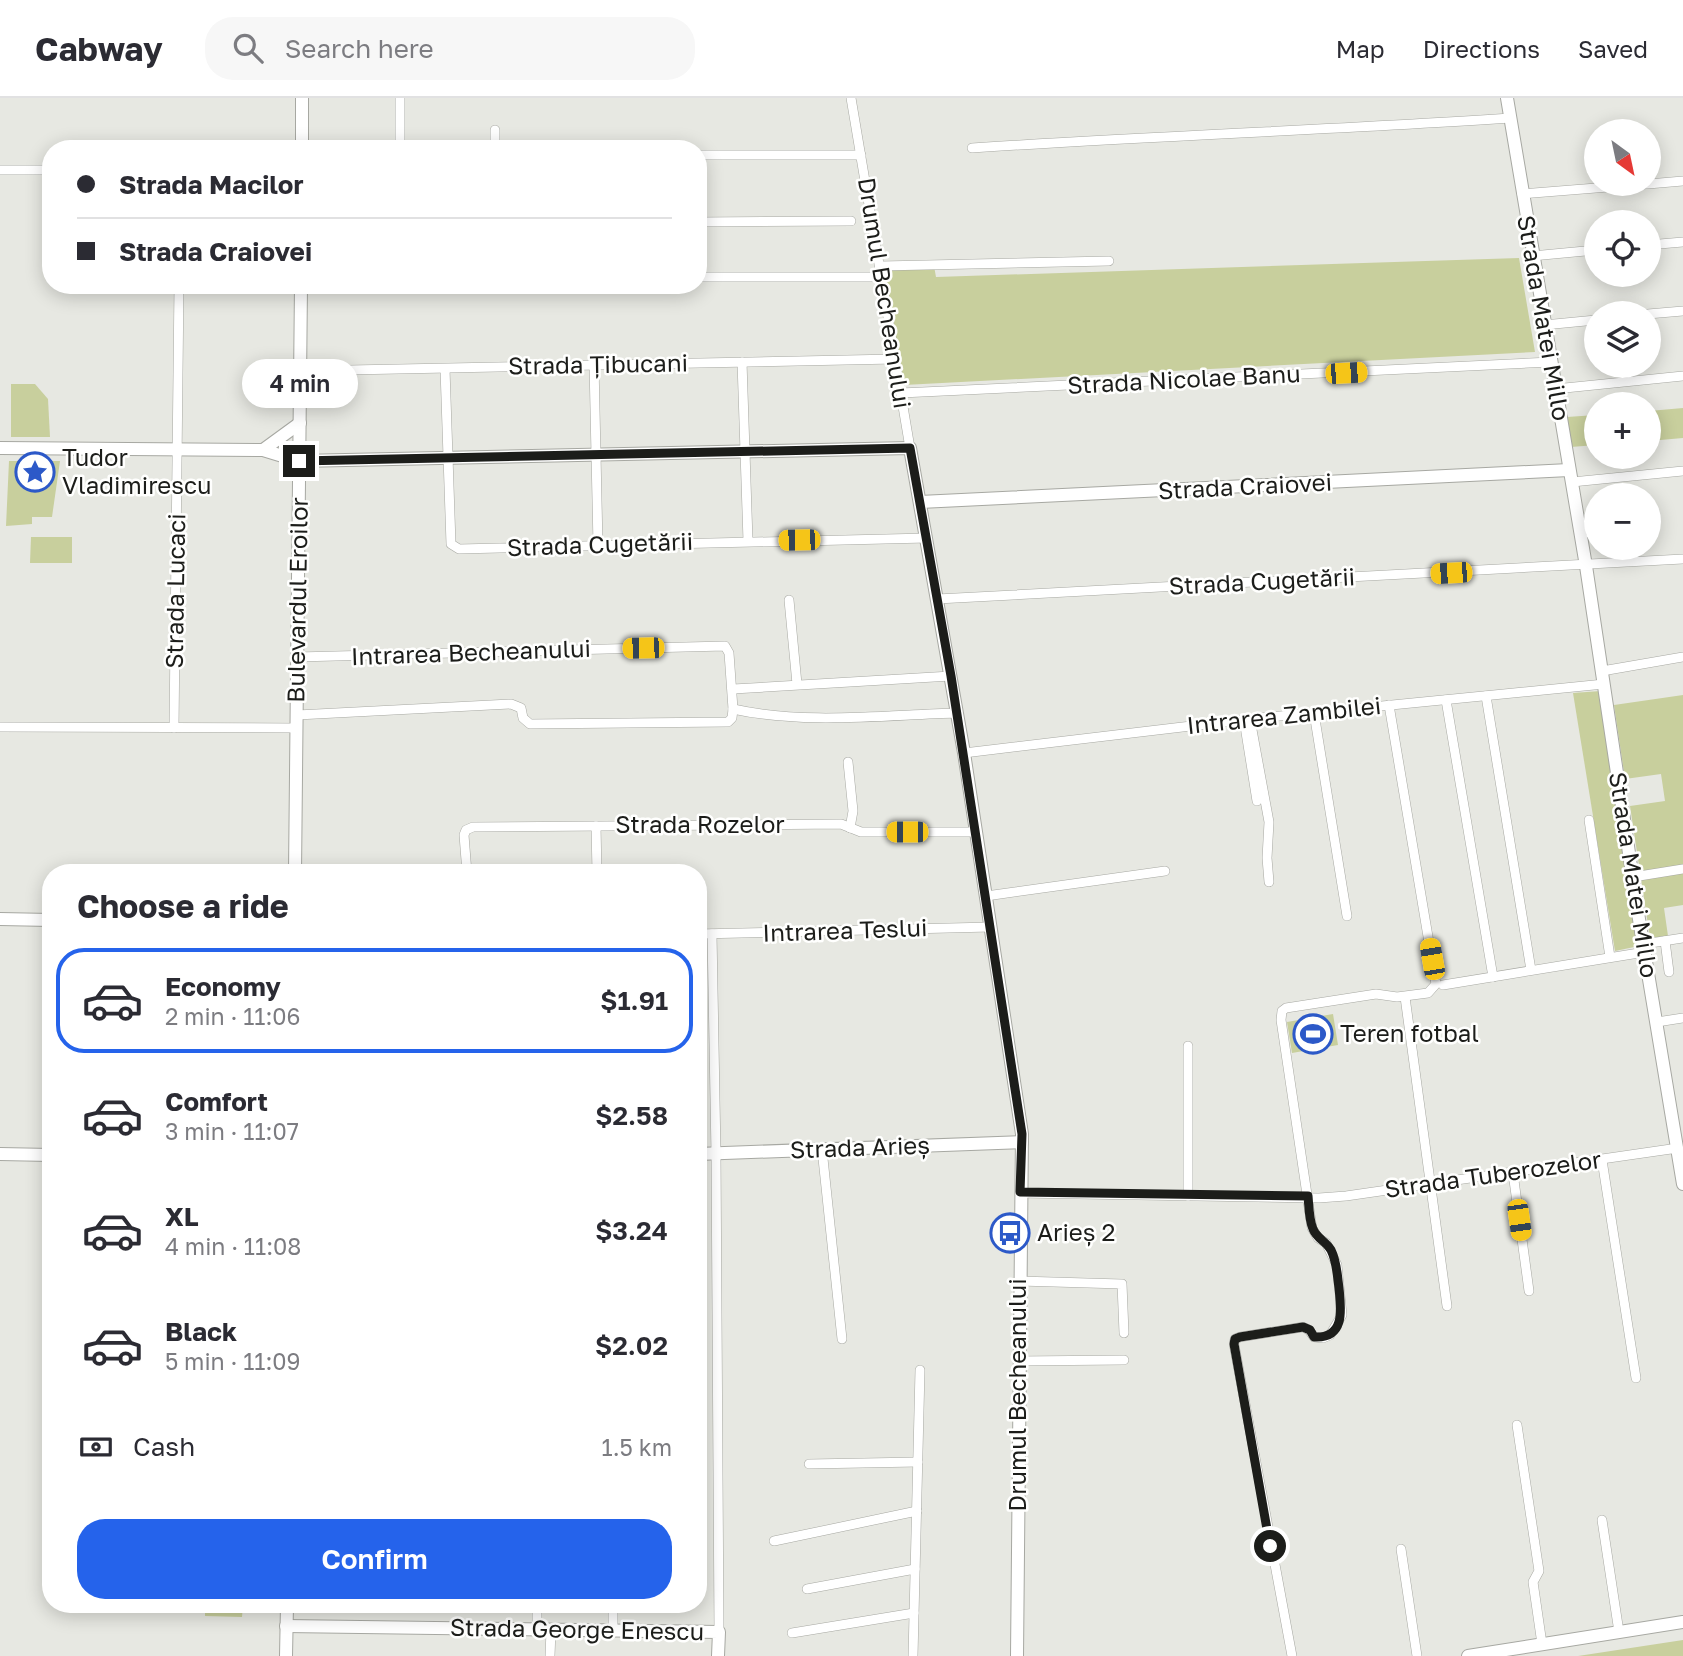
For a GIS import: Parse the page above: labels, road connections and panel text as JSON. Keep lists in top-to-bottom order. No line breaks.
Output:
{"streets":{"street":["Drumul Becheanului","Strada Matei Millo","Strada Țibucani","Strada Nicolae Banu","Strada Craiovei","Strada Cugetării","Strada Lucaci","Bulevardul Eroilor","Intrarea Becheanului","Intrarea Zambilei","Strada Rozelor","Intrarea Teslui","Strada Arieș","Strada Tuberozelor","Strada George Enescu"]},"crossings":[["Drumul Becheanului","Strada Țibucani"],["Drumul Becheanului","Strada Nicolae Banu"],["Drumul Becheanului","Strada Craiovei"],["Drumul Becheanului","Strada Cugetării"],["Drumul Becheanului","Intrarea Zambilei"],["Drumul Becheanului","Strada Rozelor"],["Drumul Becheanului","Intrarea Teslui"],["Drumul Becheanului","Strada Arieș"],["Drumul Becheanului","Strada Tuberozelor"],["Strada Matei Millo","Strada Nicolae Banu"],["Strada Matei Millo","Strada Craiovei"],["Strada Matei Millo","Strada Cugetării"],["Strada Matei Millo","Intrarea Zambilei"],["Strada Matei Millo","Strada Tuberozelor"],["Strada Țibucani","Strada Cugetării"],["Strada Țibucani","Bulevardul Eroilor"],["Bulevardul Eroilor","Intrarea Becheanului"]],"places":{"place":["Tudor Vladimirescu"],"sports":["Teren fotbal"],"bus stop":["Arieș 2"]},"north":"bottom right","page":{"header":"Cabway","search":"Search here","nav":["Map","Directions","Saved"],"map_buttons":["+","−"],"banner":["Strada Macilor","Strada Craiovei"],"bubble":"4 min","heading":"Choose a ride","list":[{"name":"Economy","note":"2 min · 11:06","value":"$1.91"},{"name":"Comfort","note":"3 min · 11:07","value":"$2.58"},{"name":"XL","note":"4 min · 11:08","value":"$3.24"},{"name":"Black","note":"5 min · 11:09","value":"$2.02"}],"pay":["Cash","1.5 km"],"buttons":"Confirm"}}
